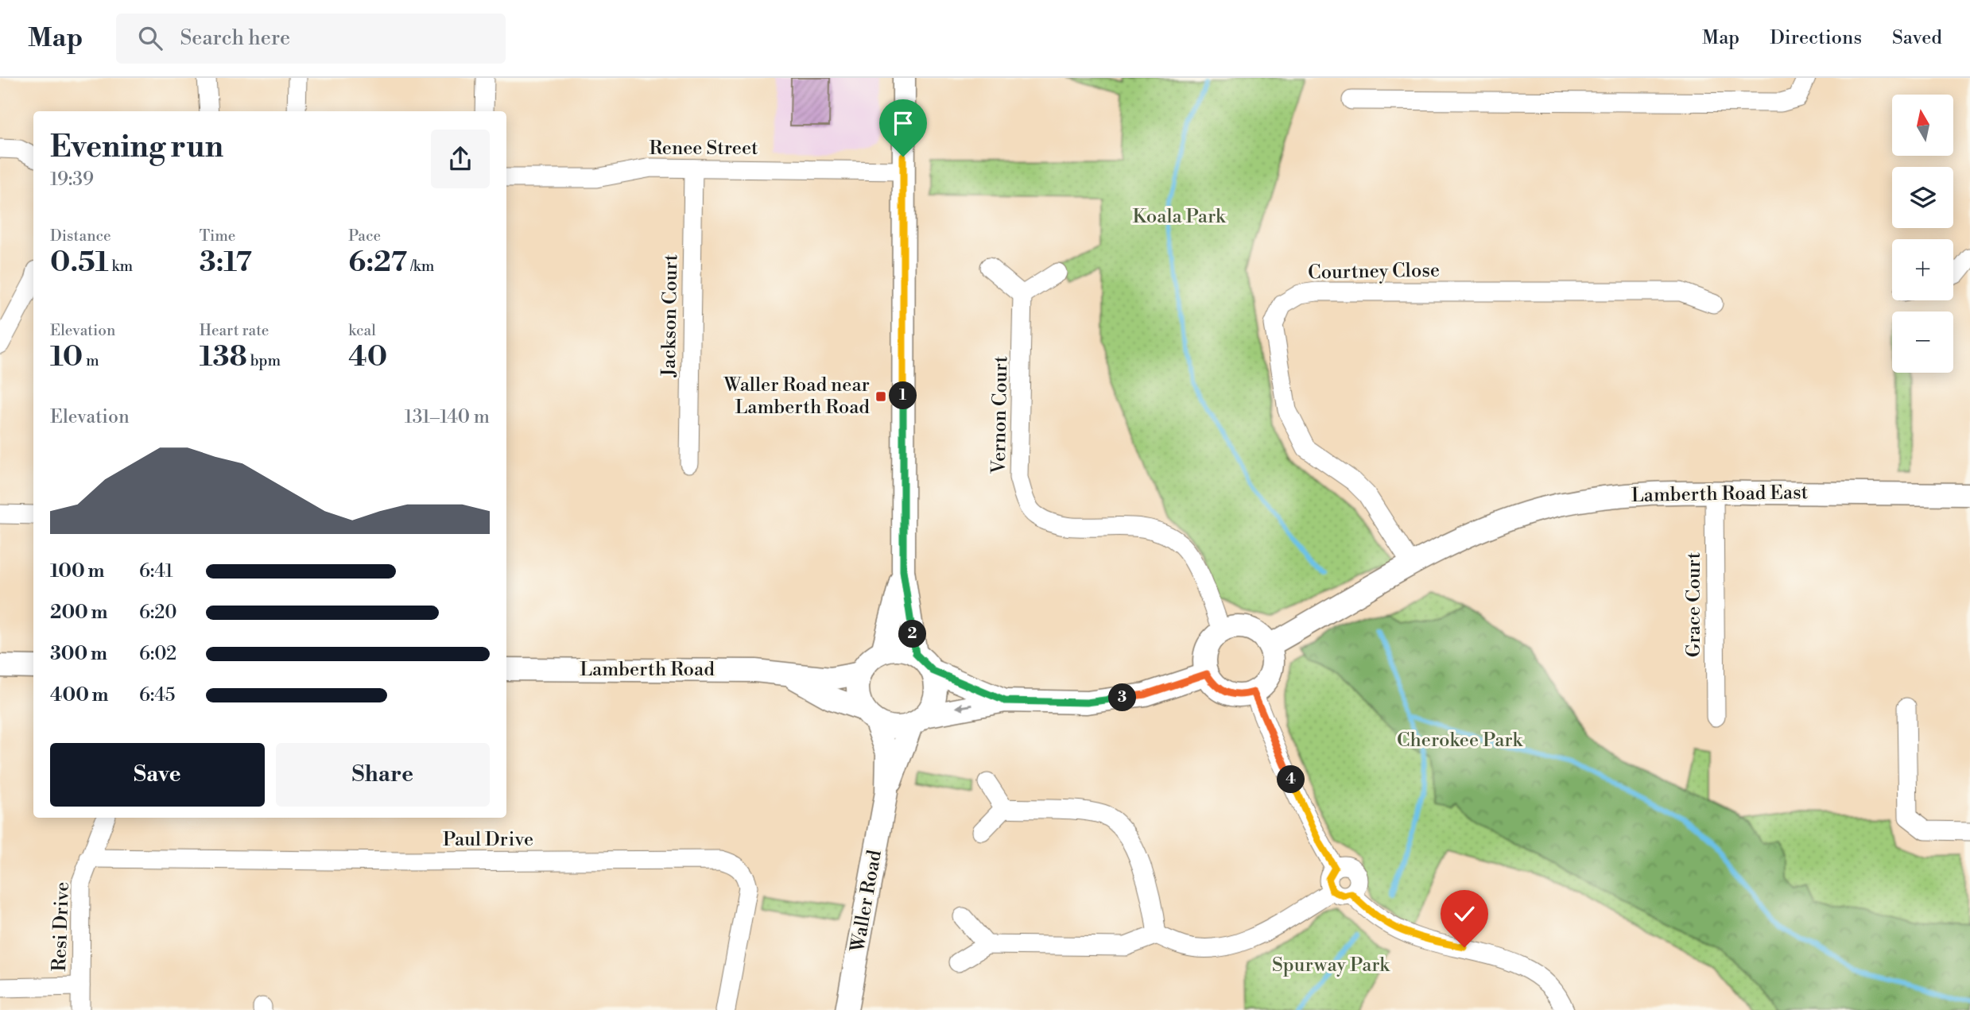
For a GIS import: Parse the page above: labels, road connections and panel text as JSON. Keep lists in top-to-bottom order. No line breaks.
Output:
{"streets":{"street":["Renee Street","Courtney Close","Jackson Court","Vernon Court","Lamberth Road East","Grace Court","Lamberth Road","Paul Drive","Waller Road","Resi Drive"]},"crossings":[["Renee Street","Jackson Court"],["Courtney Close","Lamberth Road East"],["Vernon Court","Lamberth Road East"],["Lamberth Road East","Grace Court"],["Lamberth Road","Waller Road"],["Paul Drive","Resi Drive"]],"parks":["Koala Park","Cherokee Park","Spurway Park"],"places":{"transit":["Waller Road near Lamberth Road"]},"north":"top","page":{"header":"Map","search":"Search here","nav":["Map","Directions","Saved"],"map_buttons":["+","−"],"heading":["Evening run","19:39"],"stats":[["Distance","0.51 km"],["Time","3:17"],["Pace","6:27 /km"],["Elevation","10 m"],["Heart rate","138 bpm"],["kcal","40"]],"pins":["1","2","3","4"],"chart":["Elevation","131–140 m"],"list":[{"name":"100 m","note":"6:41"},{"name":"200 m","note":"6:20"},{"name":"300 m","note":"6:02"},{"name":"400 m","note":"6:45"}],"buttons":["Save","Share"]}}
